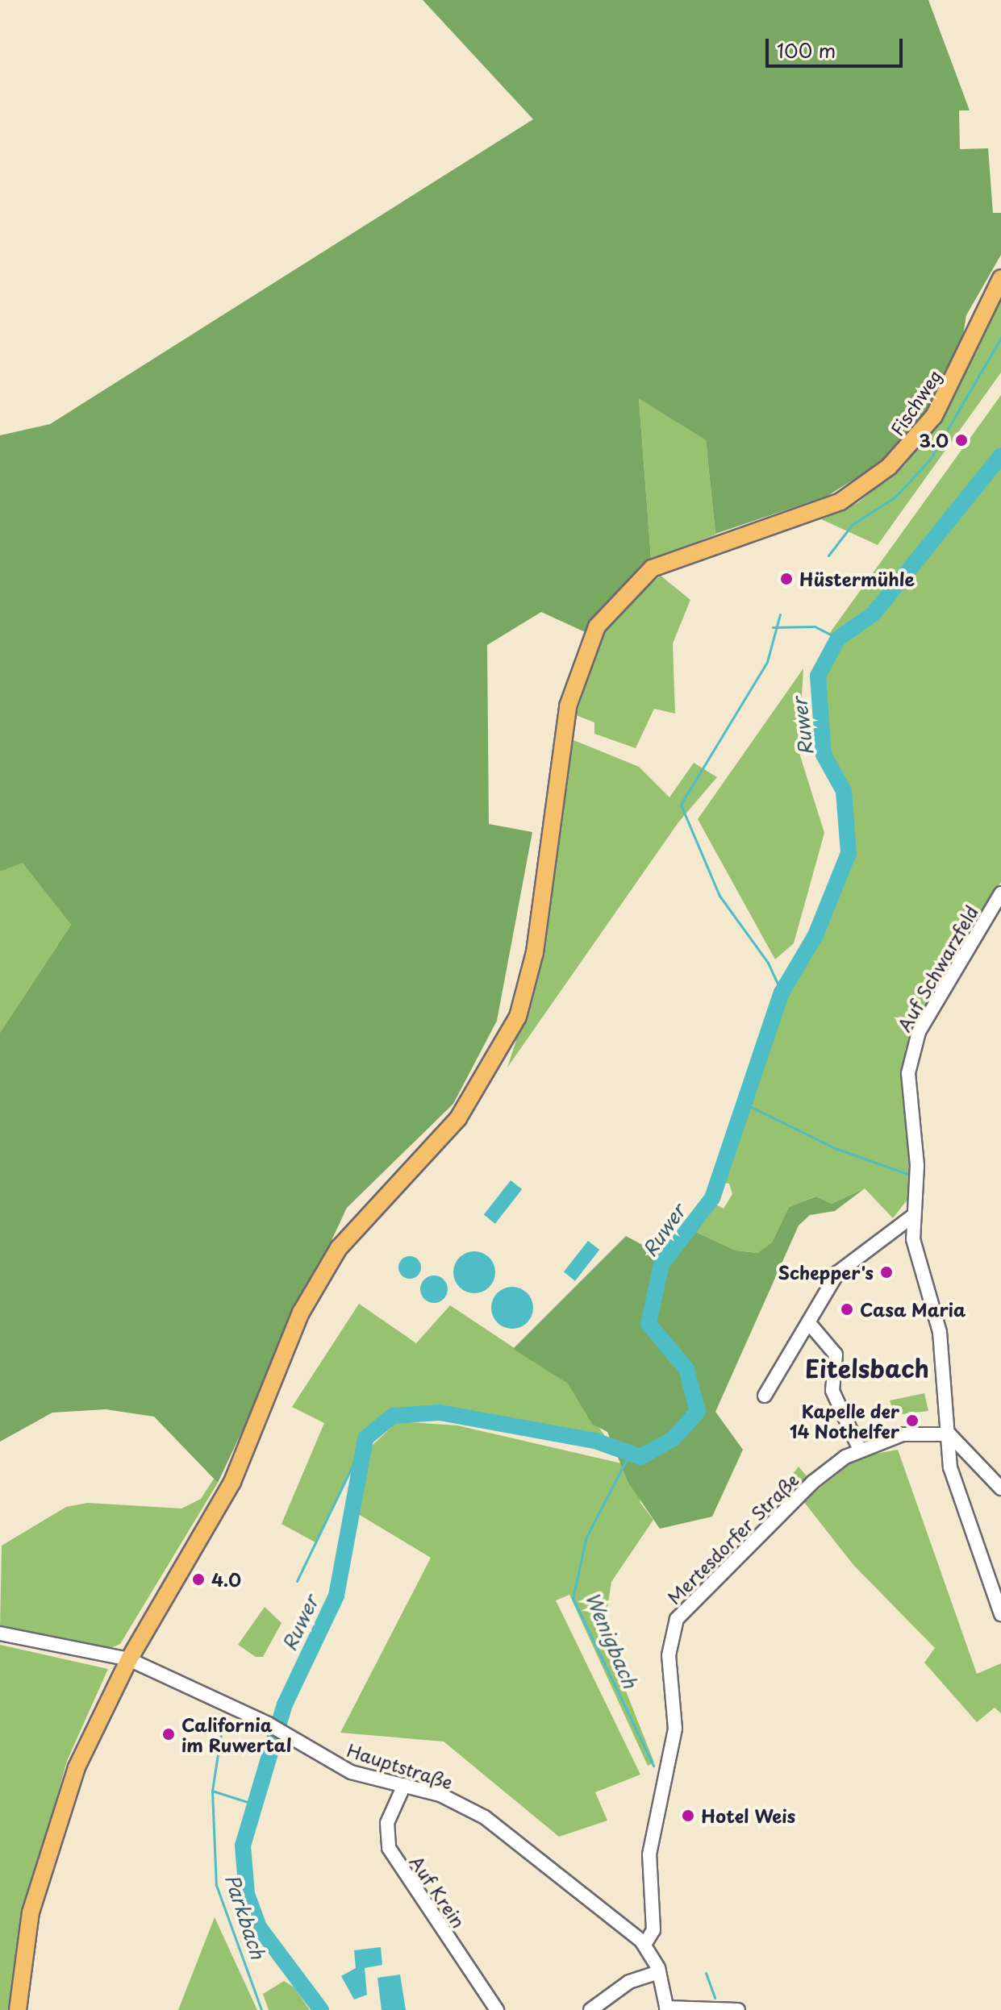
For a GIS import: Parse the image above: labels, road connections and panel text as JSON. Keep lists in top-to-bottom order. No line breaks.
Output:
{"streets":{"main road":["Fischweg"],"street":["Auf Schwarzfeld","Mertesdorfer Straße","Hauptstraße","Auf Krein"]},"crossings":[["Fischweg","Hauptstraße"],["Auf Schwarzfeld","Mertesdorfer Straße"],["Mertesdorfer Straße","Hauptstraße"],["Hauptstraße","Auf Krein"]],"districts":["Eitelsbach"],"water":["Ruwer","Wenigbach","Parkbach"],"places":["3.0","Hüstermühle","Schepper's","Casa Maria","Kapelle der 14 Nothelfer","4.0","California im Ruwertal","Hotel Weis"],"scale_bar":"100 m"}
